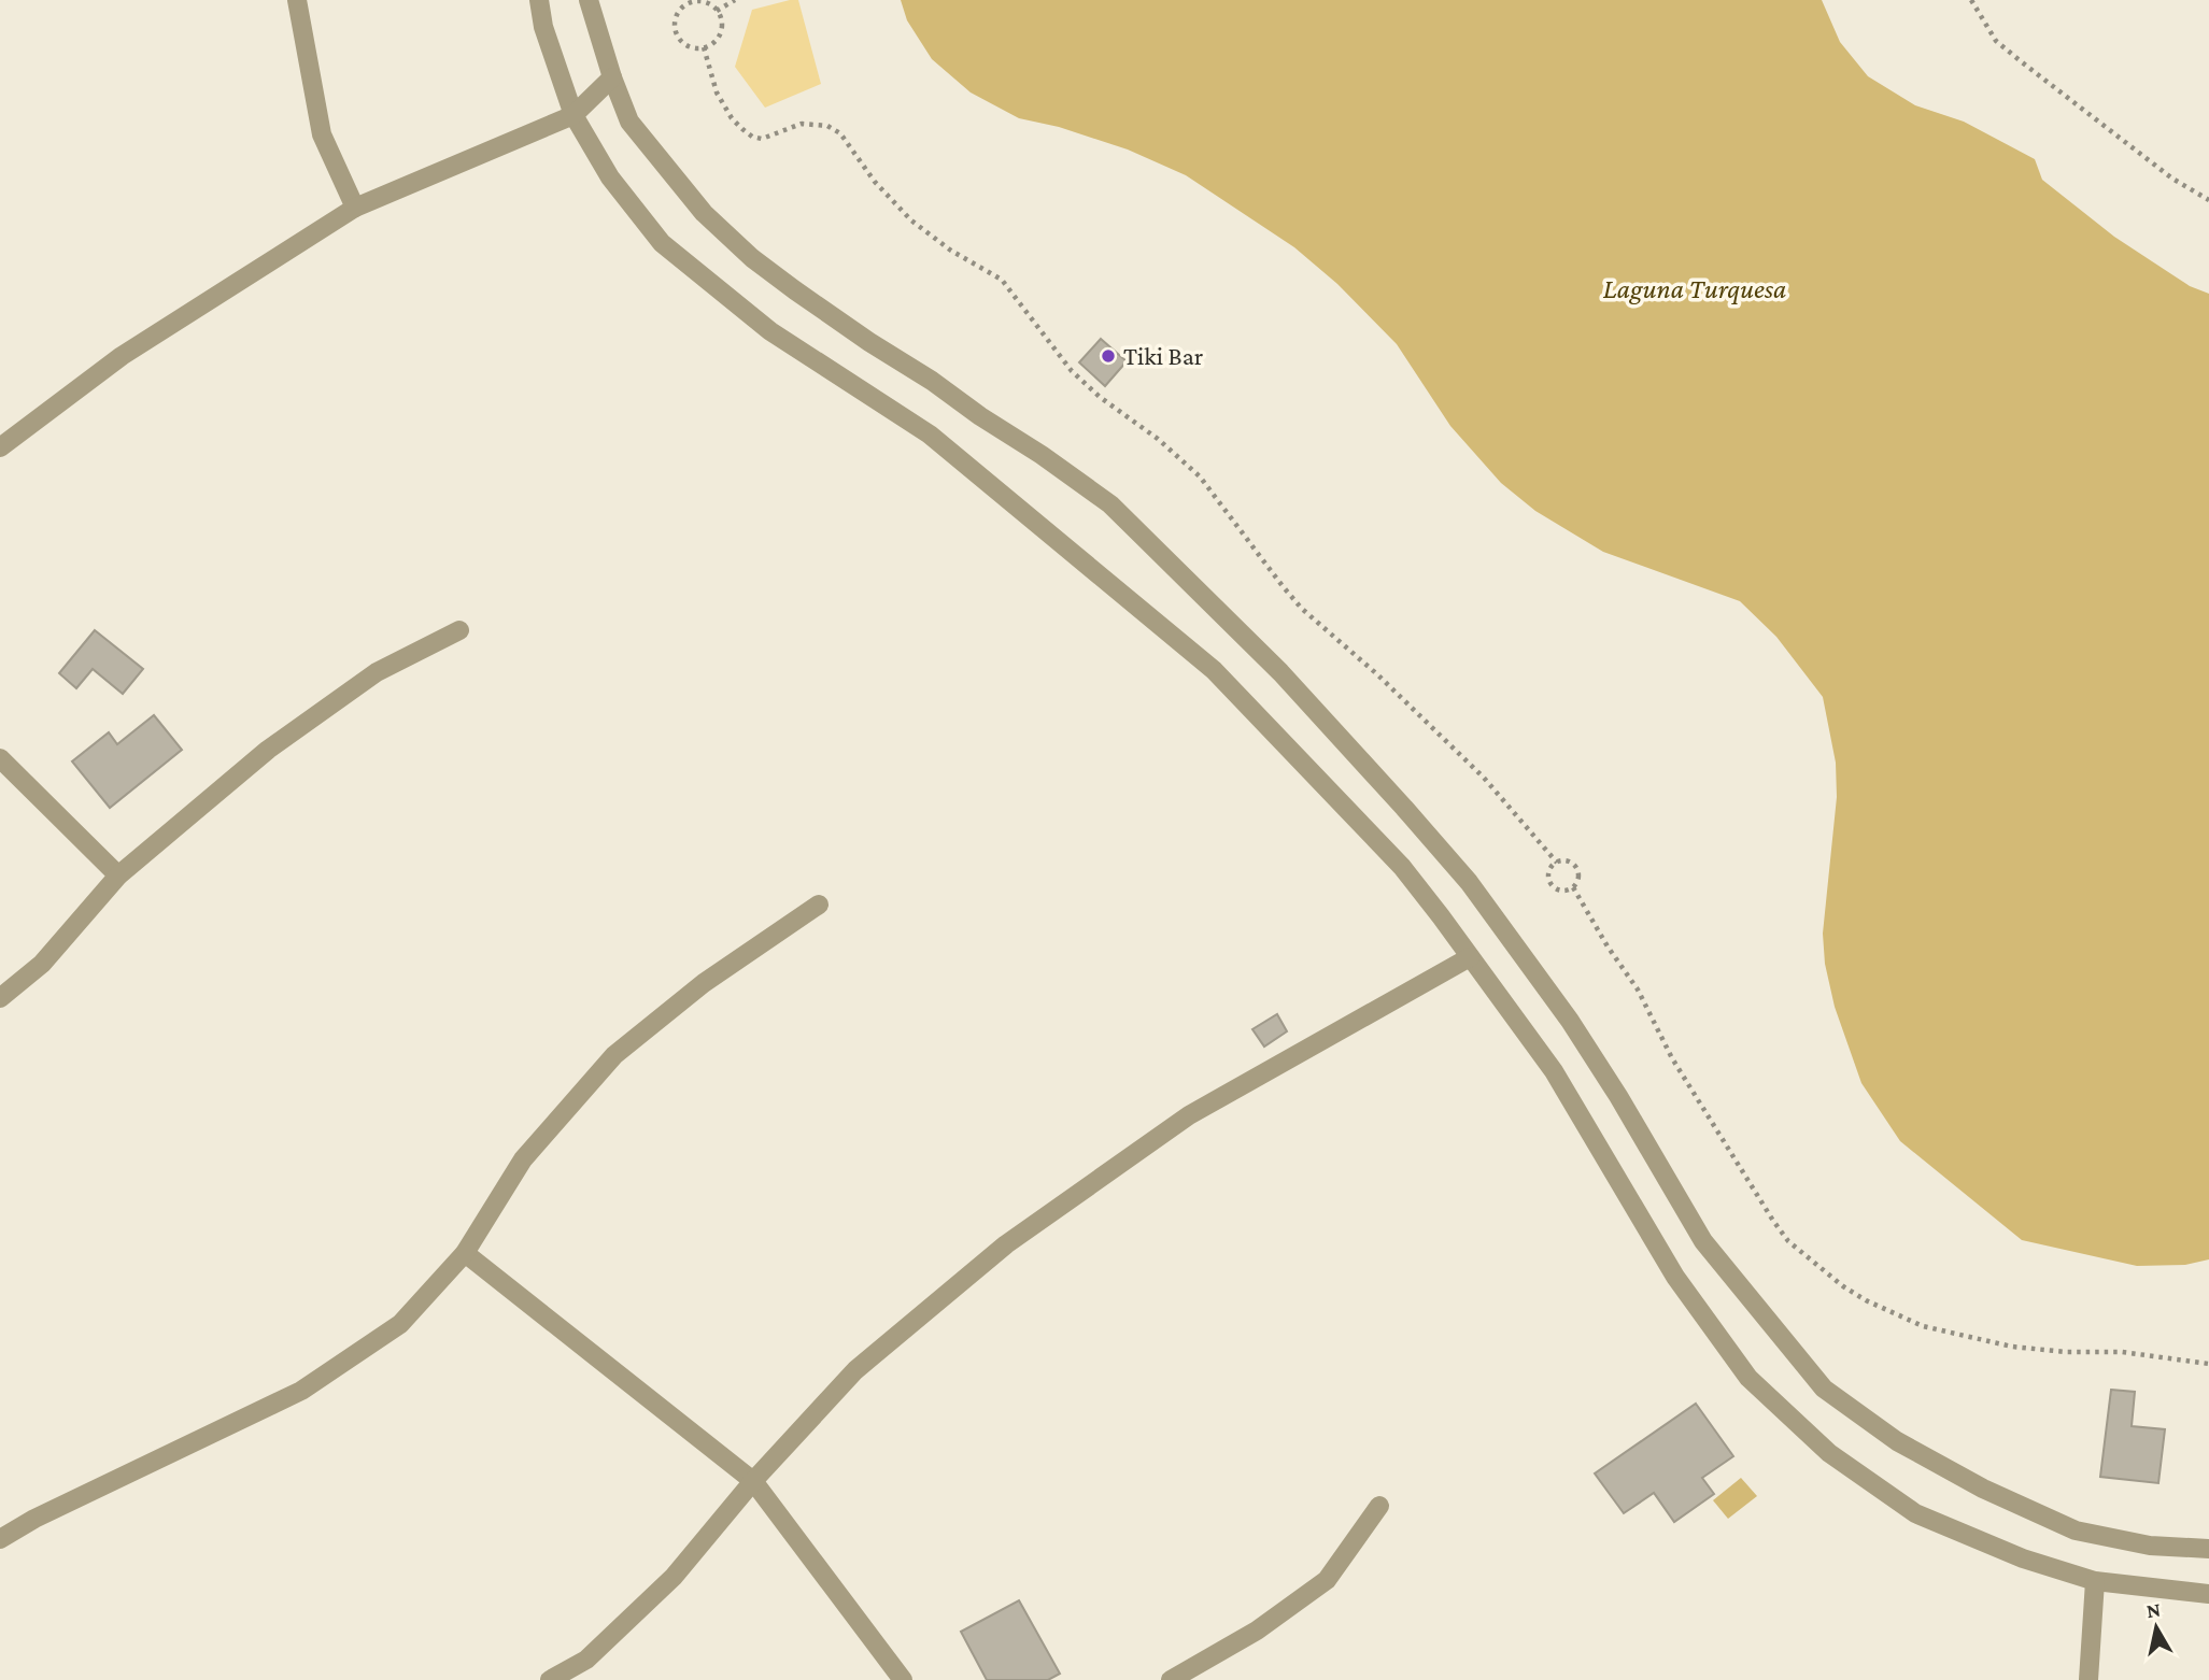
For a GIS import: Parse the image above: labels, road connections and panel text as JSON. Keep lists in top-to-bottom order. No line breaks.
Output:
{"water":["Laguna Turquesa"],"places":["Tiki Bar"],"north":"top"}
